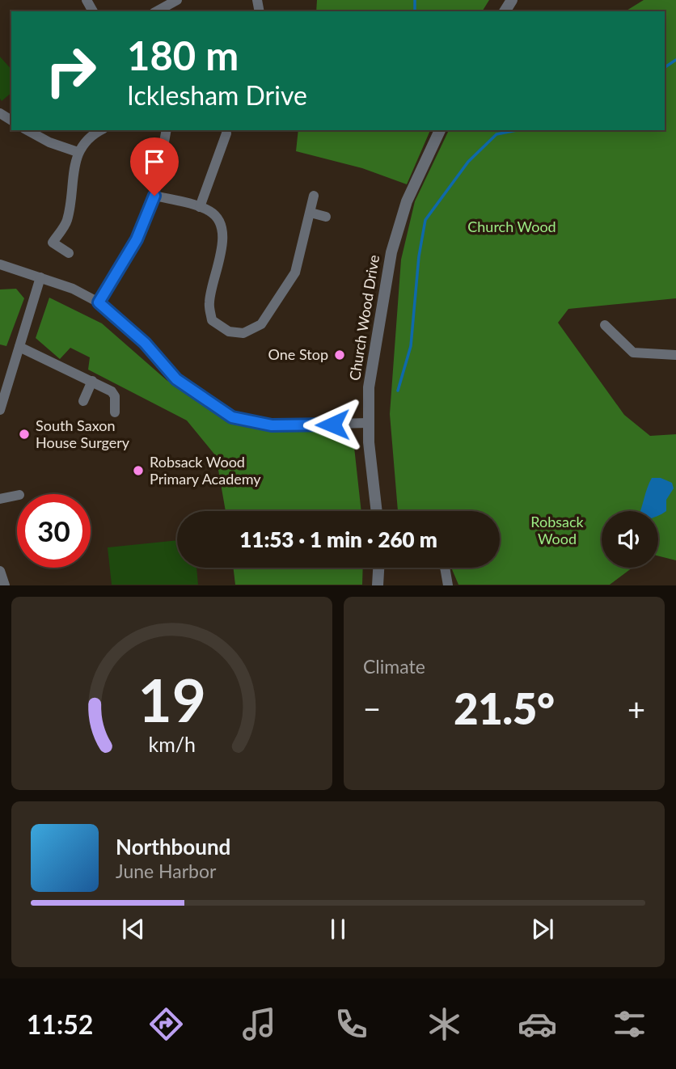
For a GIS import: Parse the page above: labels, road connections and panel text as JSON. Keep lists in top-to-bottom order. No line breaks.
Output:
{"streets":{"street":["Church Wood Drive"]},"parks":["Church Wood","Robsack Wood"],"places":["One Stop","South Saxon House Surgery","Robsack Wood Primary Academy"],"page":{"turn":["180 m","Icklesham Drive"],"limit":"30","trip":"11:53 · 1 min · 260 m","tile":"Climate","heat":["−","21.5°","+"],"song":["Northbound","June Harbor"],"tabs":"11:52","gauge":["19","km/h"]}}
